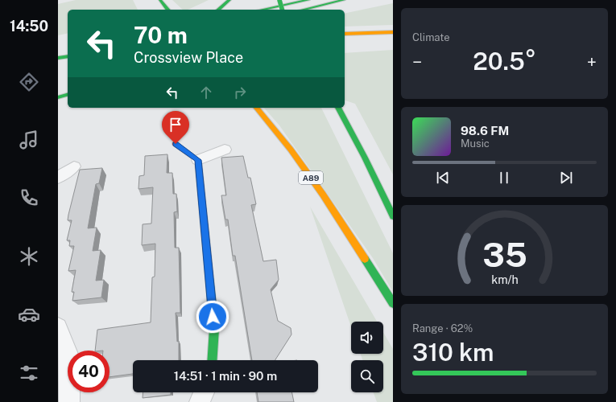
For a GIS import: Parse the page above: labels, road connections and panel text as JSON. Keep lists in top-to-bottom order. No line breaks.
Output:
{"streets":{"main road":["A89"]},"page":{"tabs":"14:50","tile":["Climate",["Range · 62%","310 km"]],"turn":["70 m","Crossview Place"],"heat":["−","20.5°","+"],"song":["98.6 FM","Music"],"limit":"40","trip":"14:51 · 1 min · 90 m","gauge":["35","km/h"]}}
